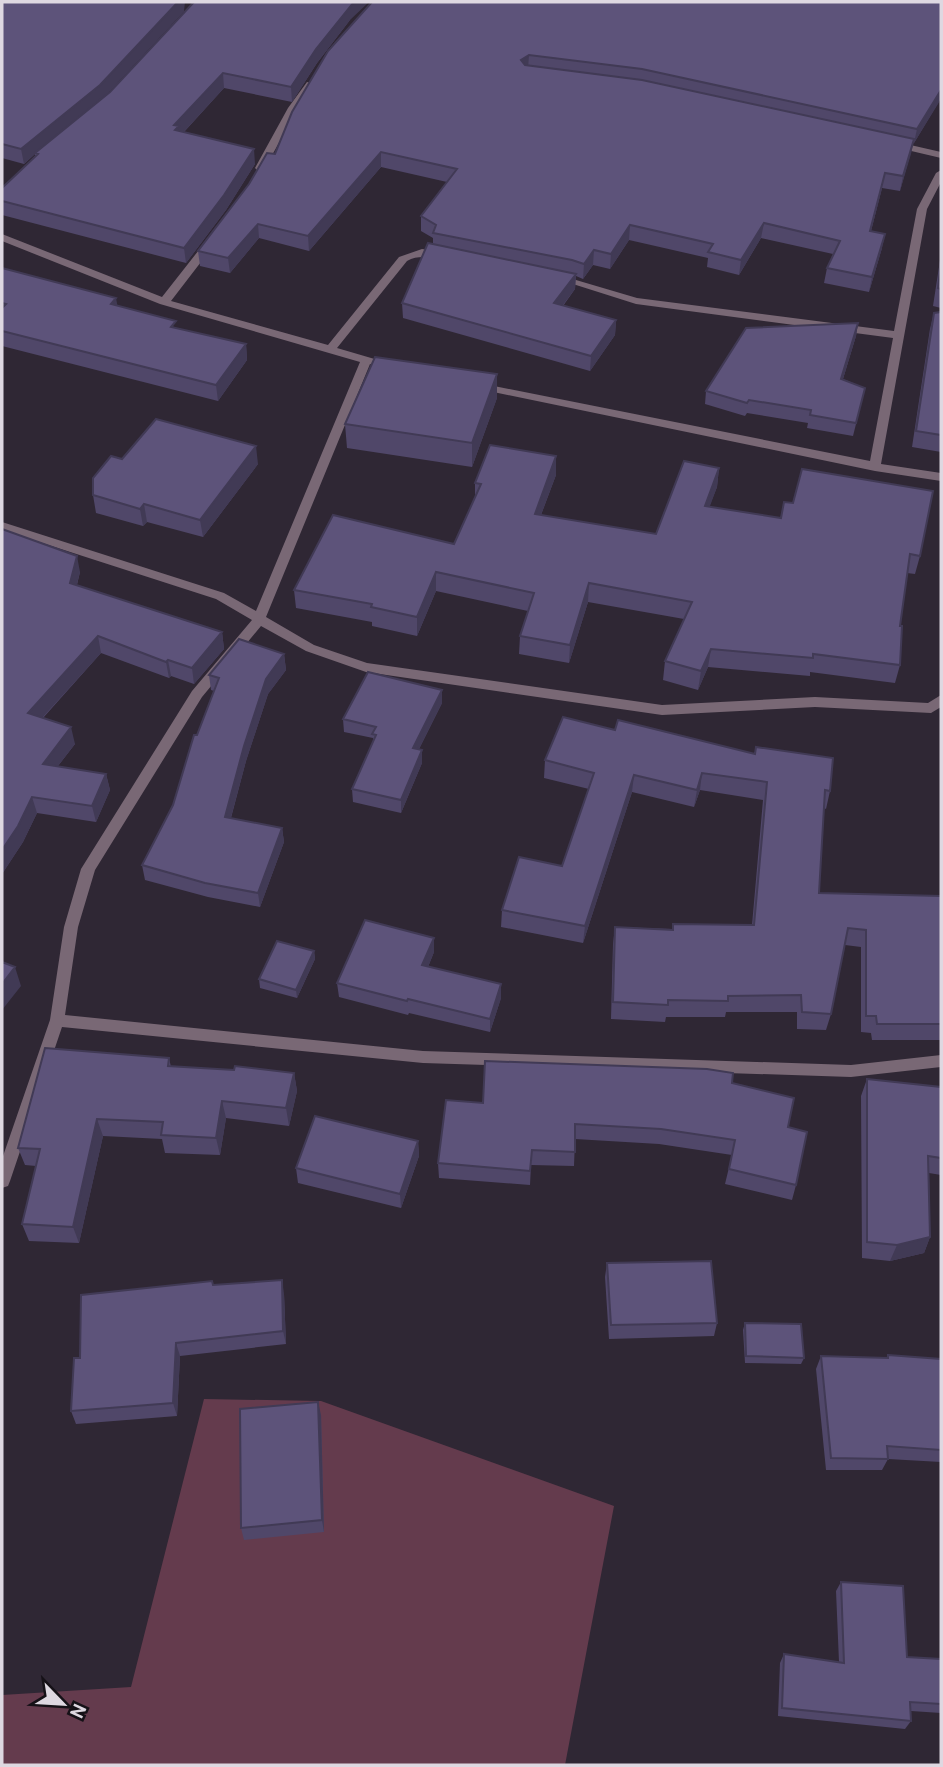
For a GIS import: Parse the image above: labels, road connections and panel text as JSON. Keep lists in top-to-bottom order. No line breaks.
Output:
{"north":"bottom right"}
